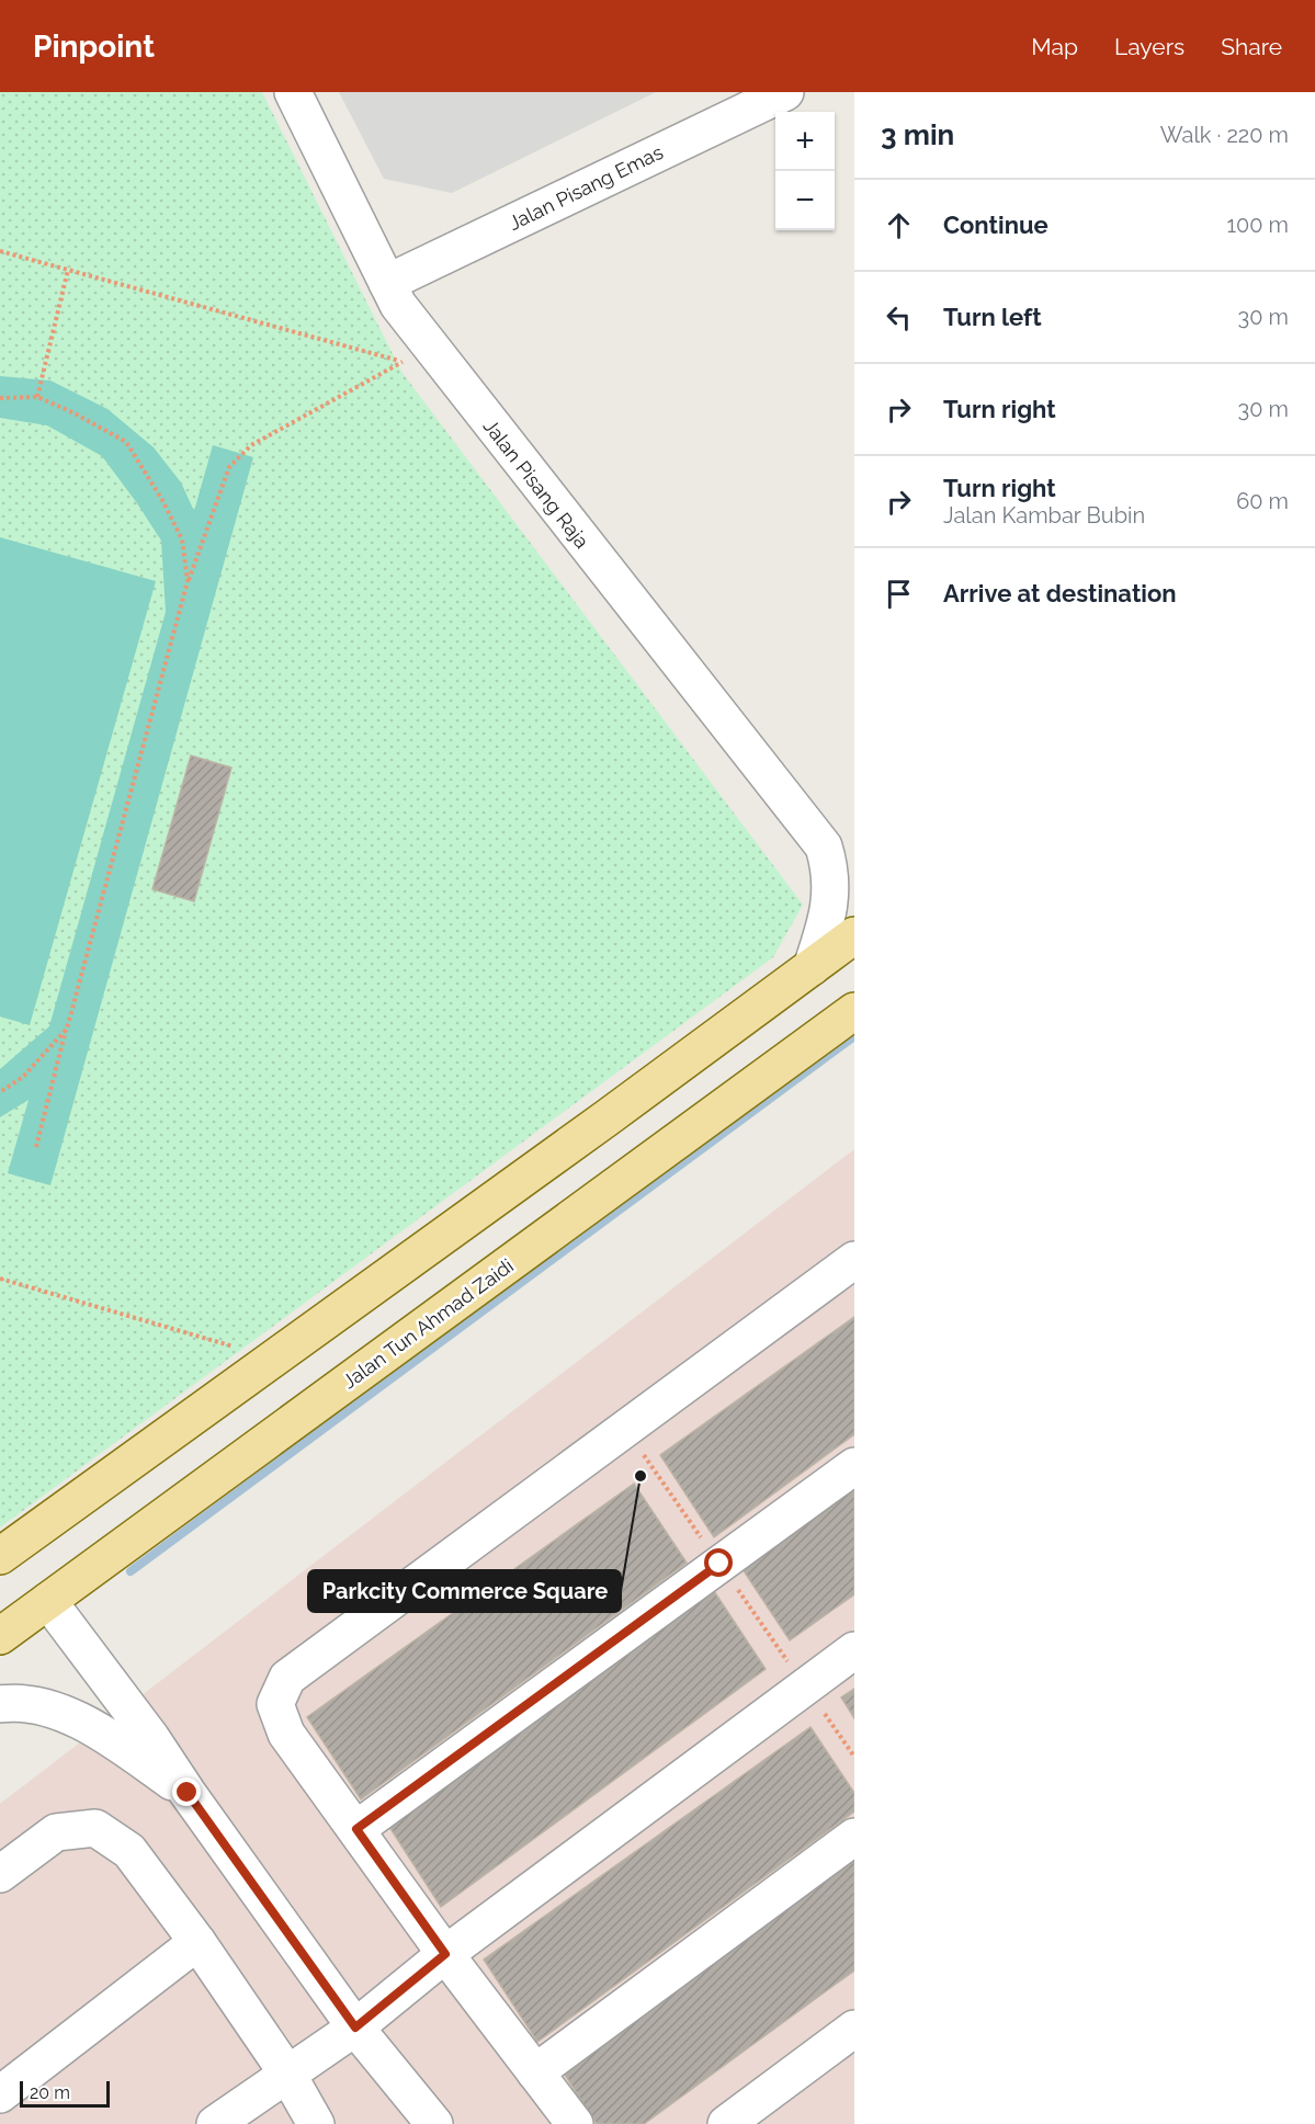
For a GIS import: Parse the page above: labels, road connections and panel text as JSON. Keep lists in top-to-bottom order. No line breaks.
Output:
{"streets":{"main road":["Jalan Tun Ahmad Zaidi"],"street":["Jalan Pisang Emas","Jalan Pisang Raja"]},"crossings":[["Jalan Pisang Emas","Jalan Pisang Raja"]],"places":["Parkcity Commerce Square"],"scale_bar":"20 m","page":{"header":"Pinpoint","nav":["Map","Layers","Share"],"heading":["3 min","Walk · 220 m"],"map_buttons":["+","−"],"list":[["Continue","100 m"],["Turn left","30 m"],["Turn right","30 m"],["Turn right","Jalan Kambar Bubin","60 m"],"Arrive at destination"],"scale":"20 m"}}
